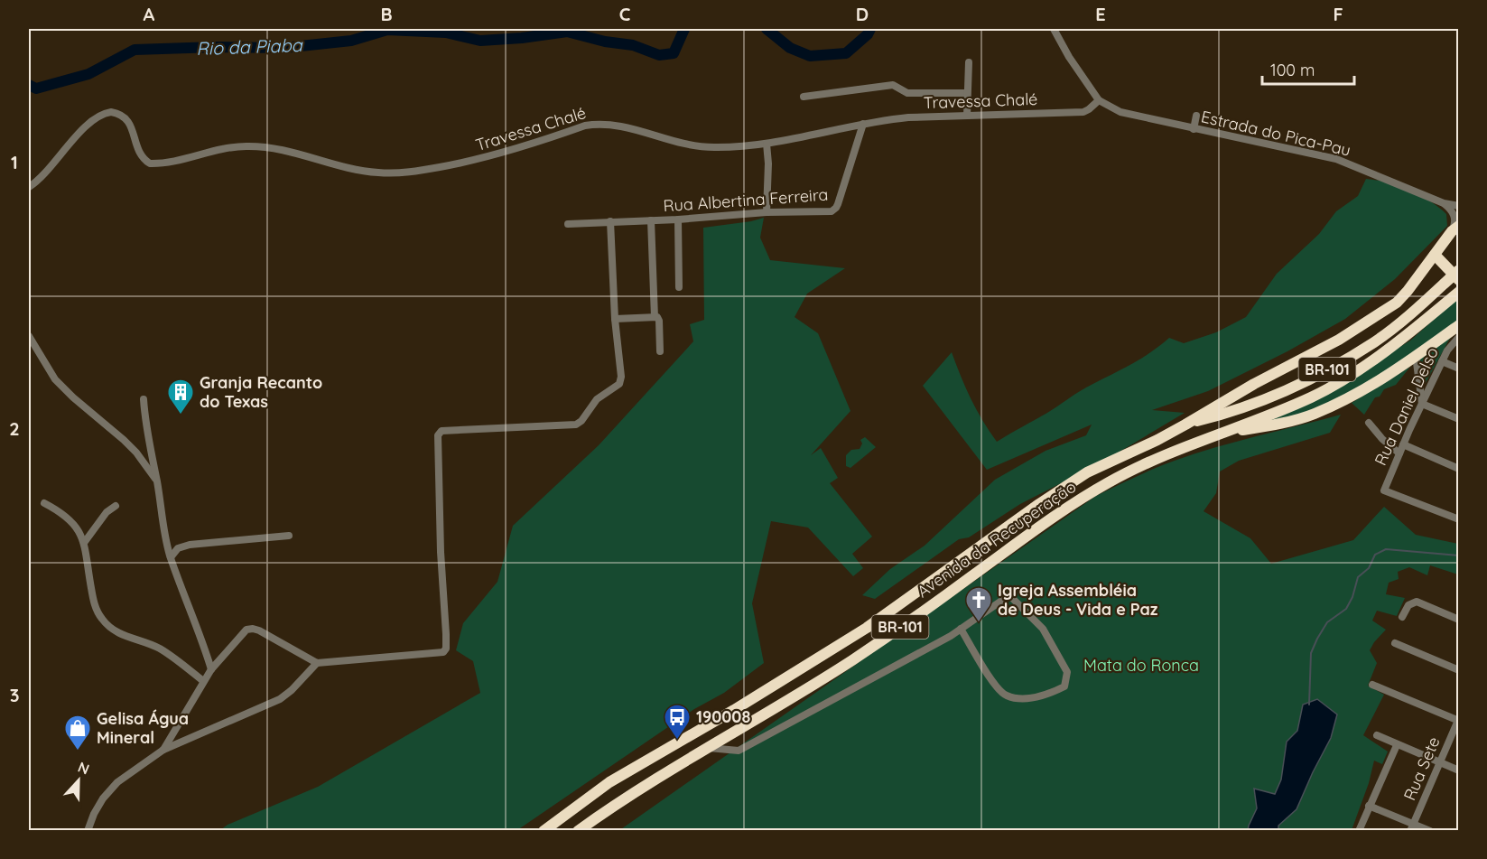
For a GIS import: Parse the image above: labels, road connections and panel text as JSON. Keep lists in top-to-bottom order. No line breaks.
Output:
{"streets":{"highway":["BR-101","Avenida da Recuperação"],"street":["Travessa Chalé","Estrada do Pica-Pau","Rua Albertina Ferreira","Rua Daniel Delso","Rua Sete"]},"crossings":[["Travessa Chalé","Estrada do Pica-Pau"],["Travessa Chalé","Rua Albertina Ferreira"],["BR-101","Avenida da Recuperação"]],"water":["Rio da Piaba"],"parks":["Mata do Ronca"],"places":{"building":["Granja Recanto do Texas"],"church":["Igreja Assembléia de Deus - Vida e Paz"],"bus stop":["190008"],"shop":["Gelisa Água Mineral"]},"scale_bar":"100 m","north":"top","grid":{"columns":["A","B","C","D","E","F"],"rows":["1","2","3"]}}
